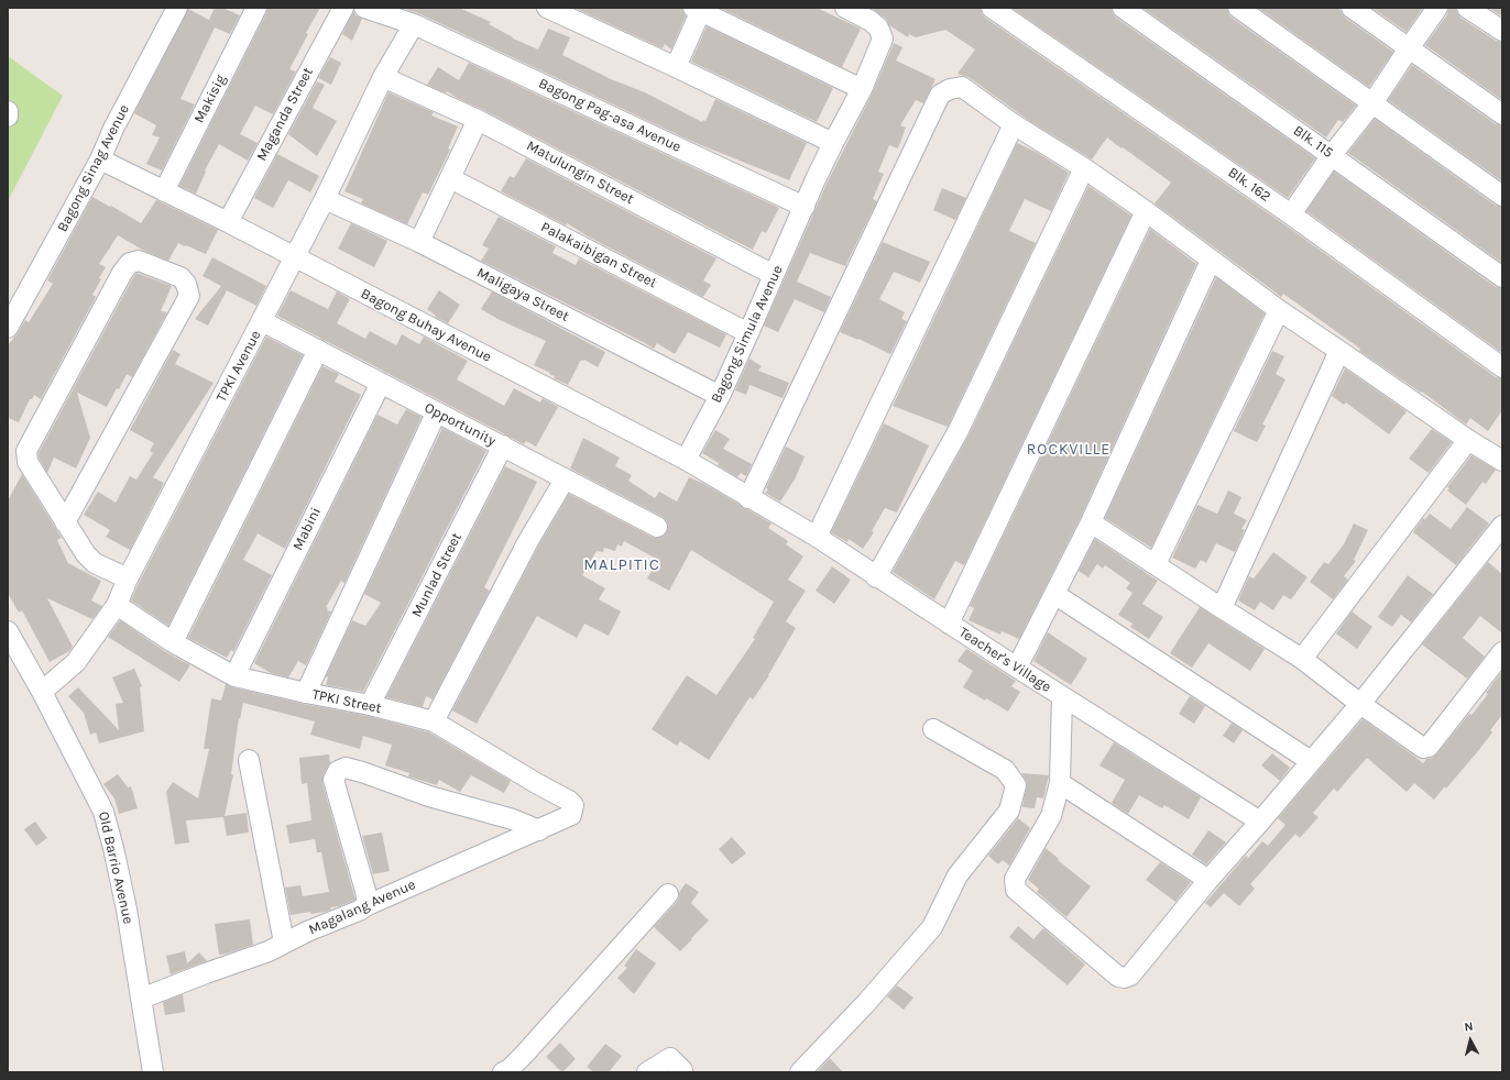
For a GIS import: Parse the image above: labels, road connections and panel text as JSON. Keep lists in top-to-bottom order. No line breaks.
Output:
{"streets":{"street":["Makisig","Maganda Street","Bagong Pag-asa Avenue","Blk. 115","Bagong Sinag Avenue","Matulungin Street","Blk. 162","Palakaibigan Street","Maligaya Street","Bagong Buhay Avenue","Bagong Simula Avenue","TPKI Avenue","Opportunity","Mabini","Munlad Street","Teacher's Village","TPKI Street","Old Barrio Avenue","Magalang Avenue"]},"crossings":[["Makisig","Bagong Buhay Avenue"],["Maganda Street","Bagong Buhay Avenue"],["Bagong Pag-asa Avenue","Bagong Simula Avenue"],["Bagong Pag-asa Avenue","TPKI Avenue"],["Bagong Sinag Avenue","Bagong Buhay Avenue"],["Matulungin Street","Bagong Simula Avenue"],["Matulungin Street","TPKI Avenue"],["Palakaibigan Street","Bagong Simula Avenue"],["Maligaya Street","Bagong Simula Avenue"],["Maligaya Street","TPKI Avenue"],["Bagong Buhay Avenue","Bagong Simula Avenue"],["Bagong Buhay Avenue","TPKI Avenue"],["Bagong Buhay Avenue","Teacher's Village"],["TPKI Avenue","Opportunity"],["TPKI Avenue","TPKI Street"],["TPKI Avenue","Old Barrio Avenue"],["Opportunity","Mabini"],["Opportunity","Munlad Street"],["Mabini","TPKI Street"],["Munlad Street","TPKI Street"],["TPKI Street","Magalang Avenue"],["Old Barrio Avenue","Magalang Avenue"]],"districts":["ROCKVILLE","MALPITIC"],"north":"top"}
